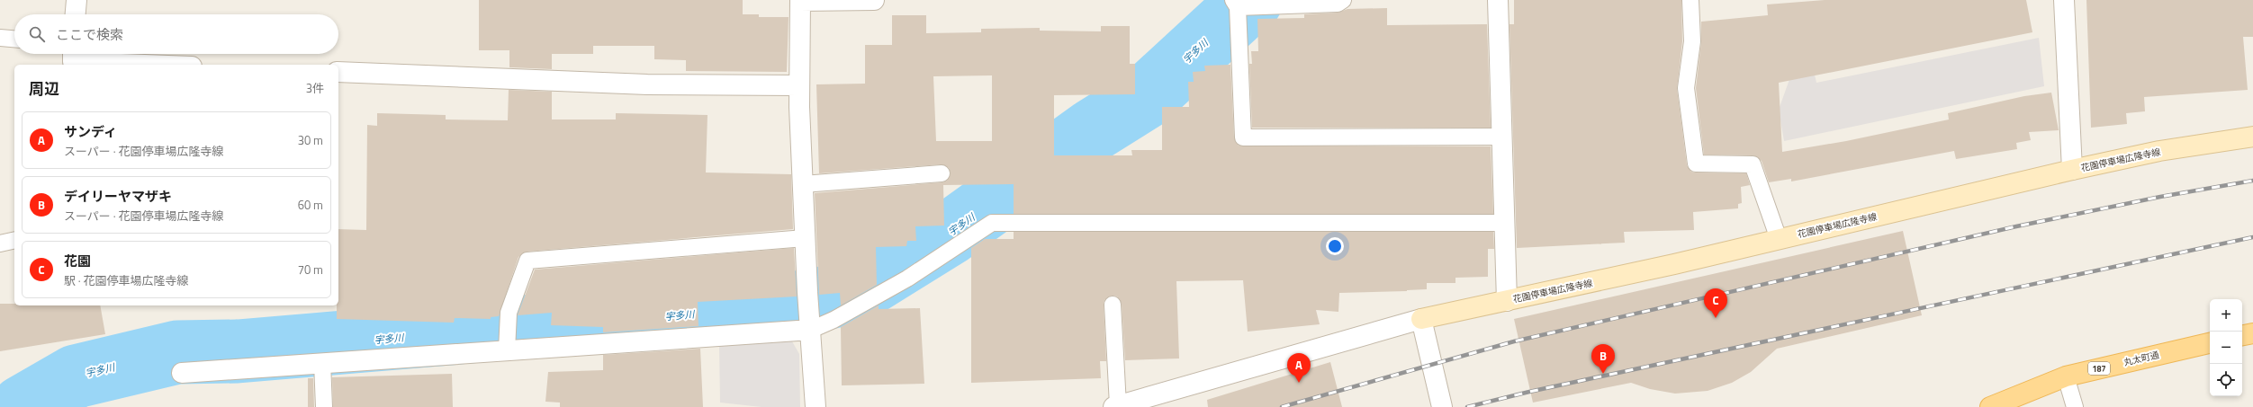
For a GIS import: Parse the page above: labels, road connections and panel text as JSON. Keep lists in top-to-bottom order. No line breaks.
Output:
{"streets":{"main road":["花園停車場広隆寺線","丸太町通","187"]},"water":["宇多川"],"page":{"search":"ここで検索","heading":["周辺","3件"],"list":[{"mark":"A","name":"サンディ","note":"スーパー · 花園停車場広隆寺線","value":"30 m"},{"mark":"B","name":"デイリーヤマザキ","note":"スーパー · 花園停車場広隆寺線","value":"60 m"},{"mark":"C","name":"花園","note":"駅 · 花園停車場広隆寺線","value":"70 m"}],"pins":["C","B","A"],"map_buttons":["+","−"]}}
